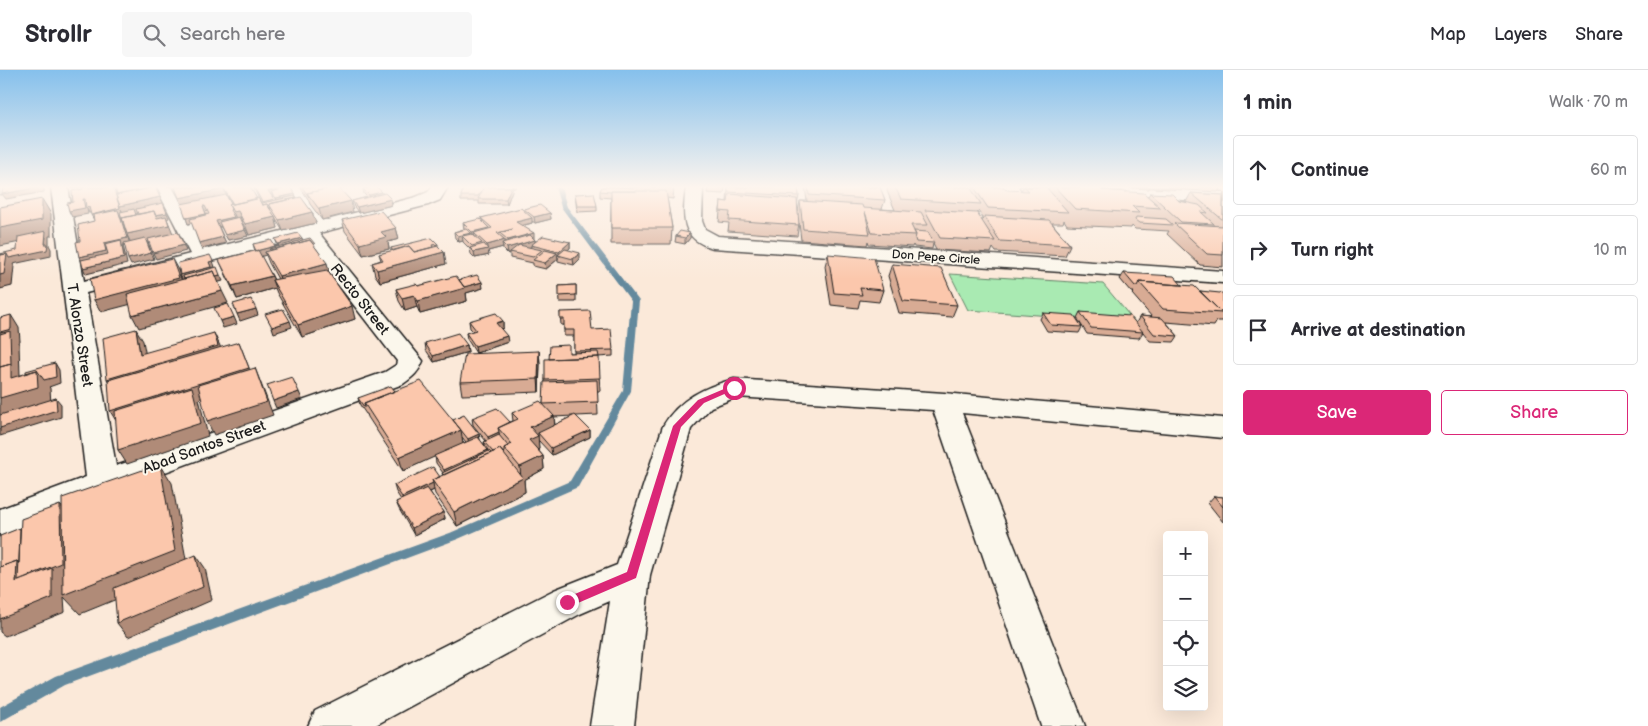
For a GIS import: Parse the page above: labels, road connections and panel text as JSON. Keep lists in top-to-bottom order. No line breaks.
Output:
{"streets":{"street":["Don Pepe Circle","Recto Street","T. Alonzo Street","Abad Santos Street"]},"crossings":[["Recto Street","Abad Santos Street"],["T. Alonzo Street","Abad Santos Street"]],"page":{"header":"Strollr","search":"Search here","nav":["Map","Layers","Share"],"heading":["1 min","Walk · 70 m"],"list":[["Continue","60 m"],["Turn right","10 m"],"Arrive at destination"],"buttons":["Save","Share"],"map_buttons":["+","−"]}}
